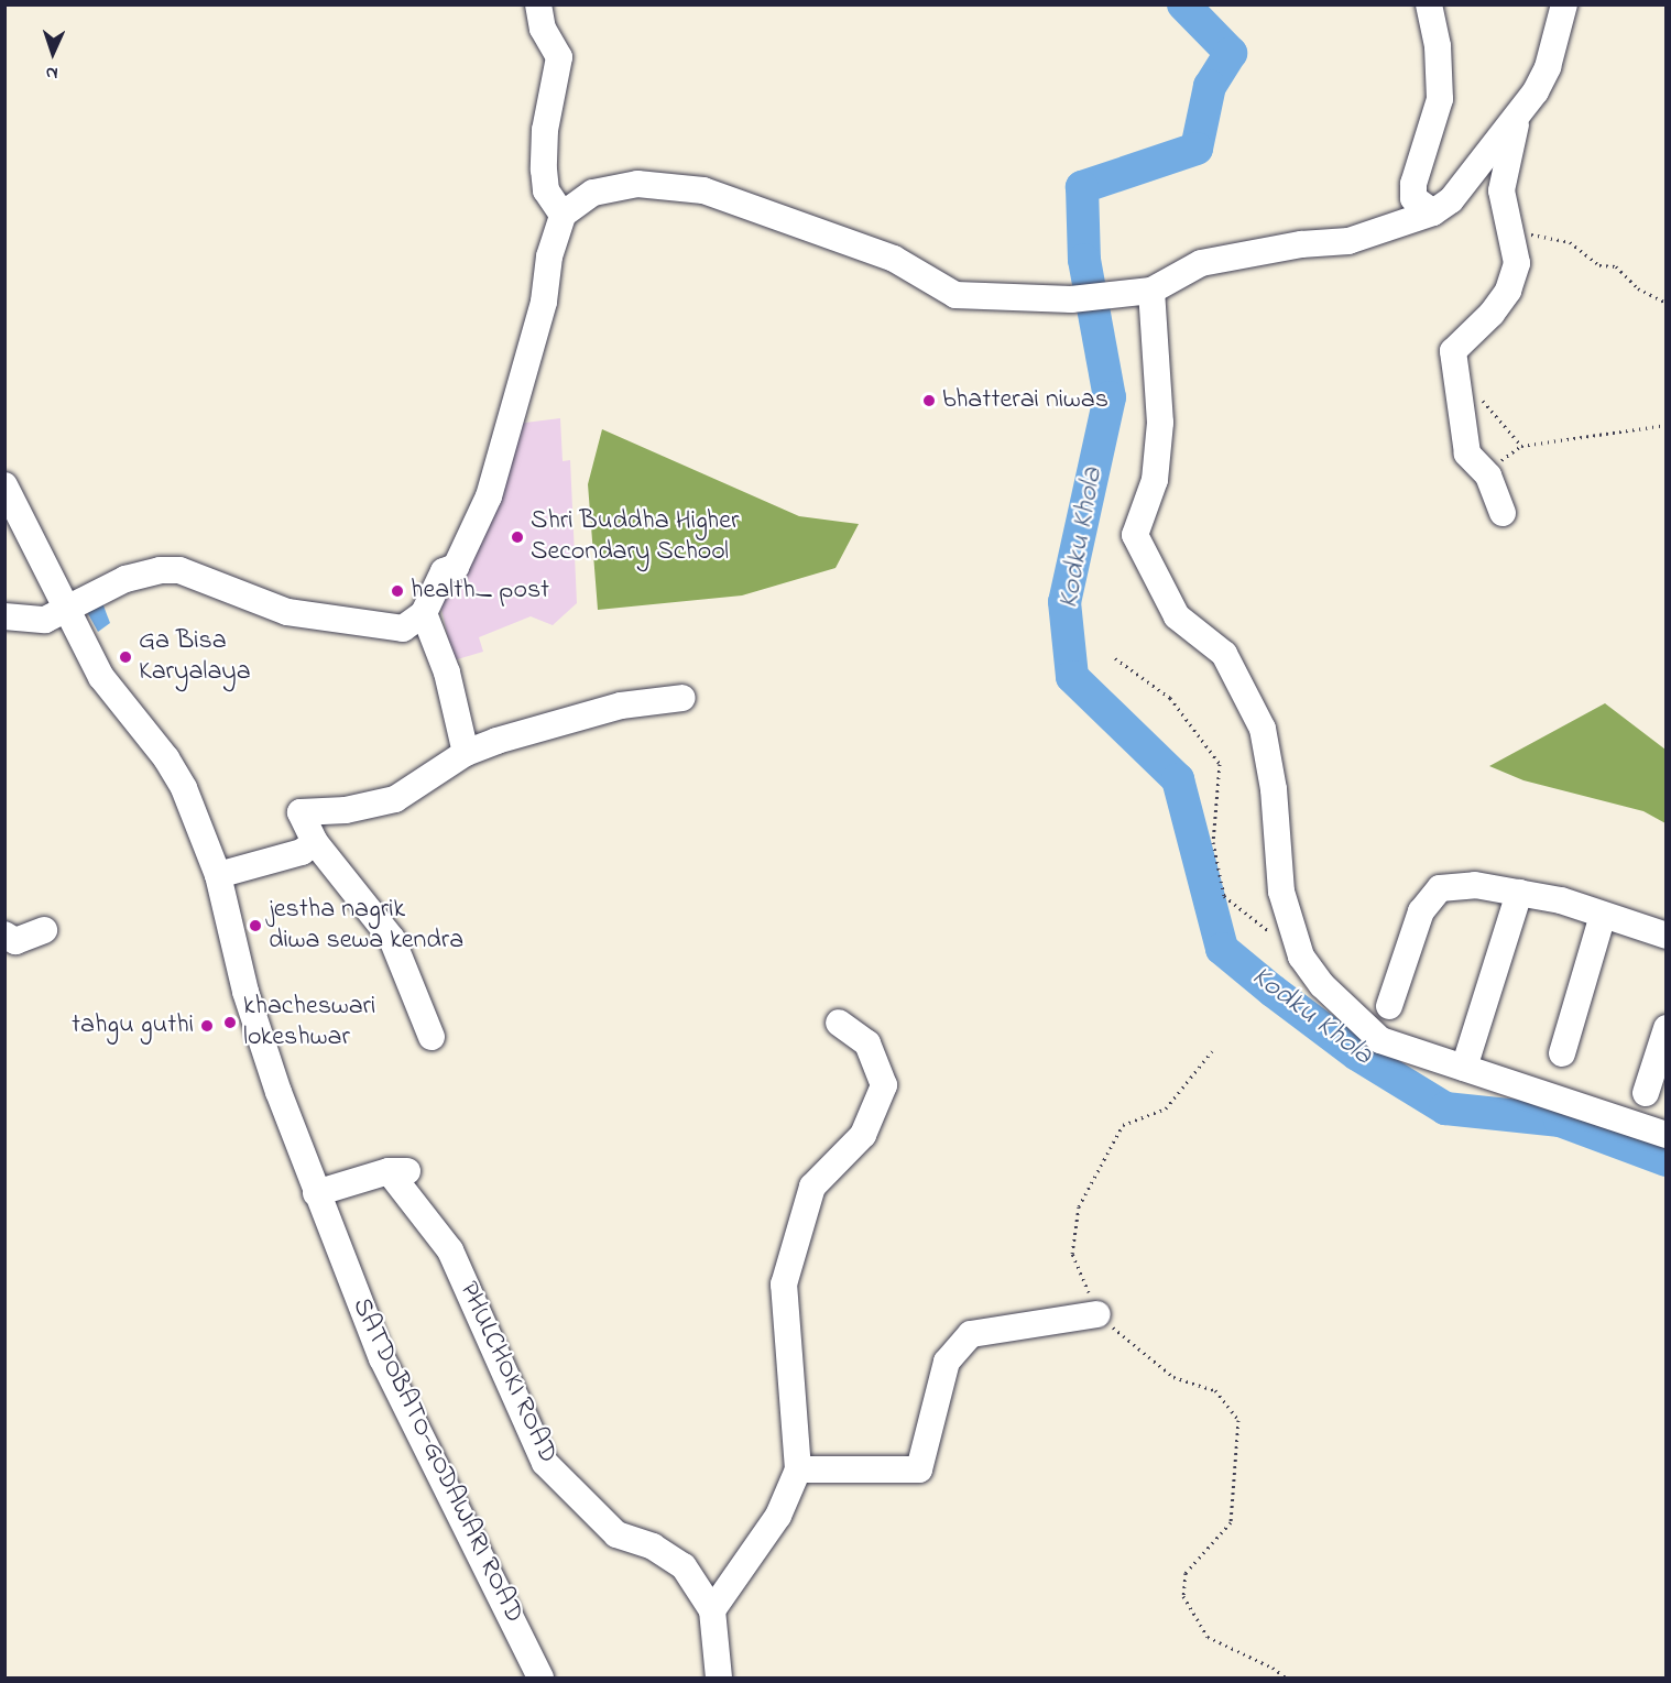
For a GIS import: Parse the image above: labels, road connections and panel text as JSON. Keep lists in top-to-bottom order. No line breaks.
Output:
{"streets":{"street":["PHULCHOKI ROAD","SATDOBATO-GODAWARI ROAD"]},"crossings":[["PHULCHOKI ROAD","SATDOBATO-GODAWARI ROAD"]],"water":["Kodku Khola"],"places":["bhatterai niwas","Shri Buddha Higher Secondary School","health_ post","Ga Bisa Karyalaya","jestha nagrik diwa sewa kendra","khacheswari lokeshwar","tahgu guthi"],"north":"bottom"}
